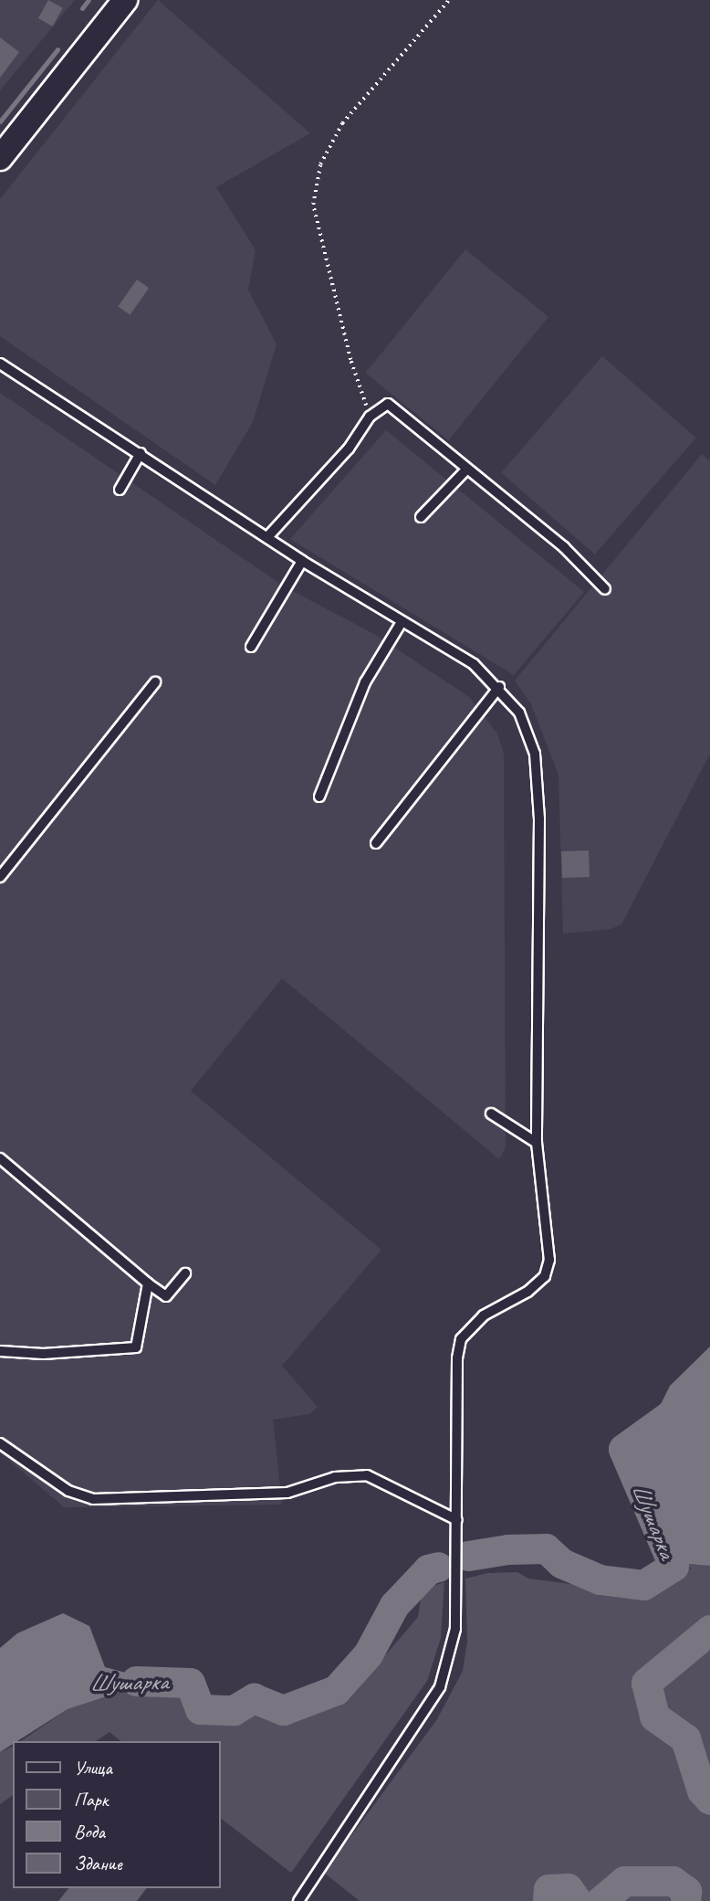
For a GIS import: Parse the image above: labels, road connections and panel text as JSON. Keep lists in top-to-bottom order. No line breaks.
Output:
{"water":["Шушарка"],"legend":["Улица","Парк","Вода","Здание"]}
